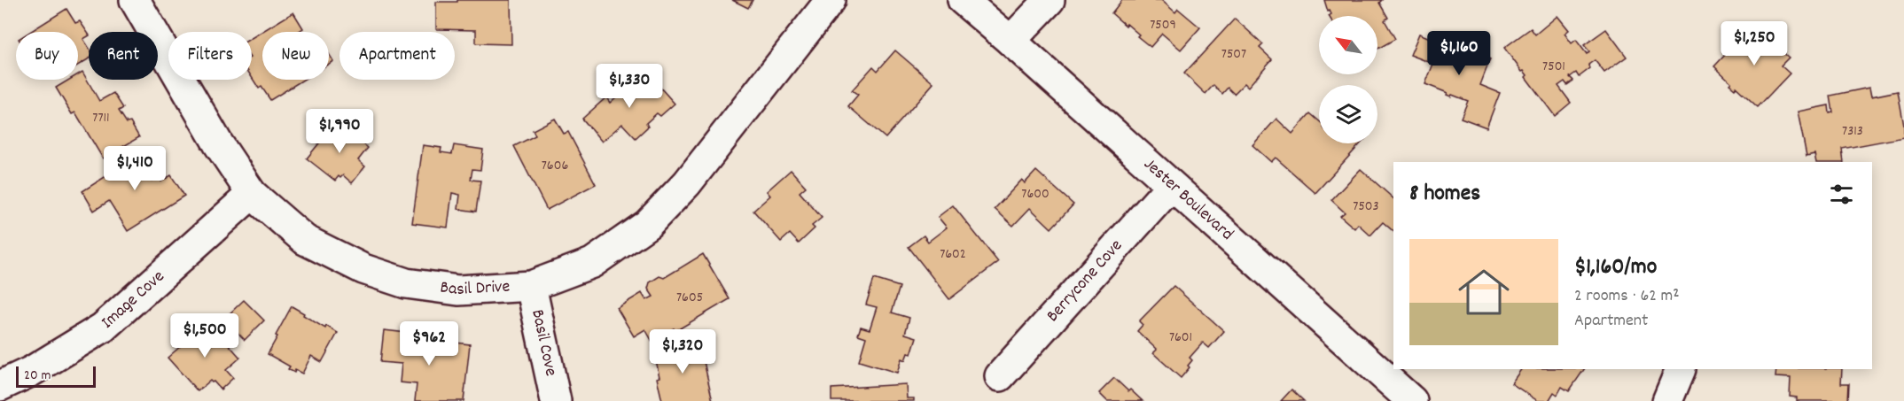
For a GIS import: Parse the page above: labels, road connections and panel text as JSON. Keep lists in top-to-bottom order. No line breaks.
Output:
{"streets":{"street":["Jester Boulevard","Berrycone Cove","Basil Drive","Image Cove","Basil Cove"]},"crossings":[["Jester Boulevard","Berrycone Cove"],["Basil Drive","Image Cove"],["Basil Drive","Basil Cove"]],"house_numbers":["7509","7507","7501","7711","7313","7606","7600","7503","7602","7605","7601"],"scale_bar":"20 m","north":"top left","page":{"price":["$1,250","$1,160","$1,330","$1,990","$1,410","$1,500","$962","$1,320"],"chip":["Buy","Rent","Filters","New","Apartment"],"heading":"8 homes","list":[{"name":"$1,160/mo","note":"2 rooms · 62 m² · Apartment"}],"scale":"20 m"}}
